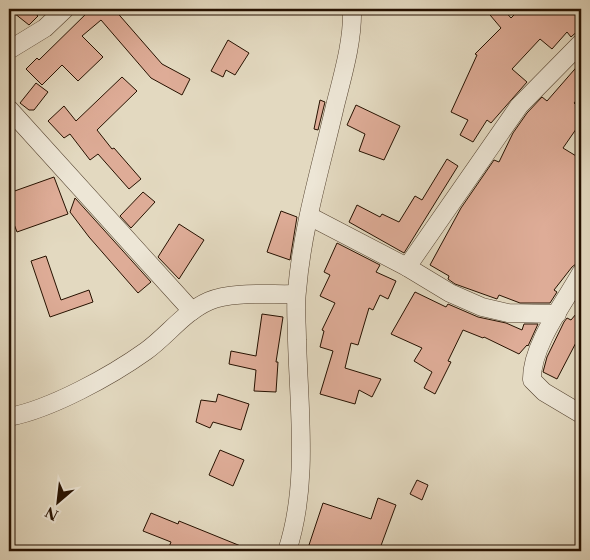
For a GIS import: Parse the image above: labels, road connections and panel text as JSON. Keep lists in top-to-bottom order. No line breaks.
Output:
{"north":"bottom left"}
